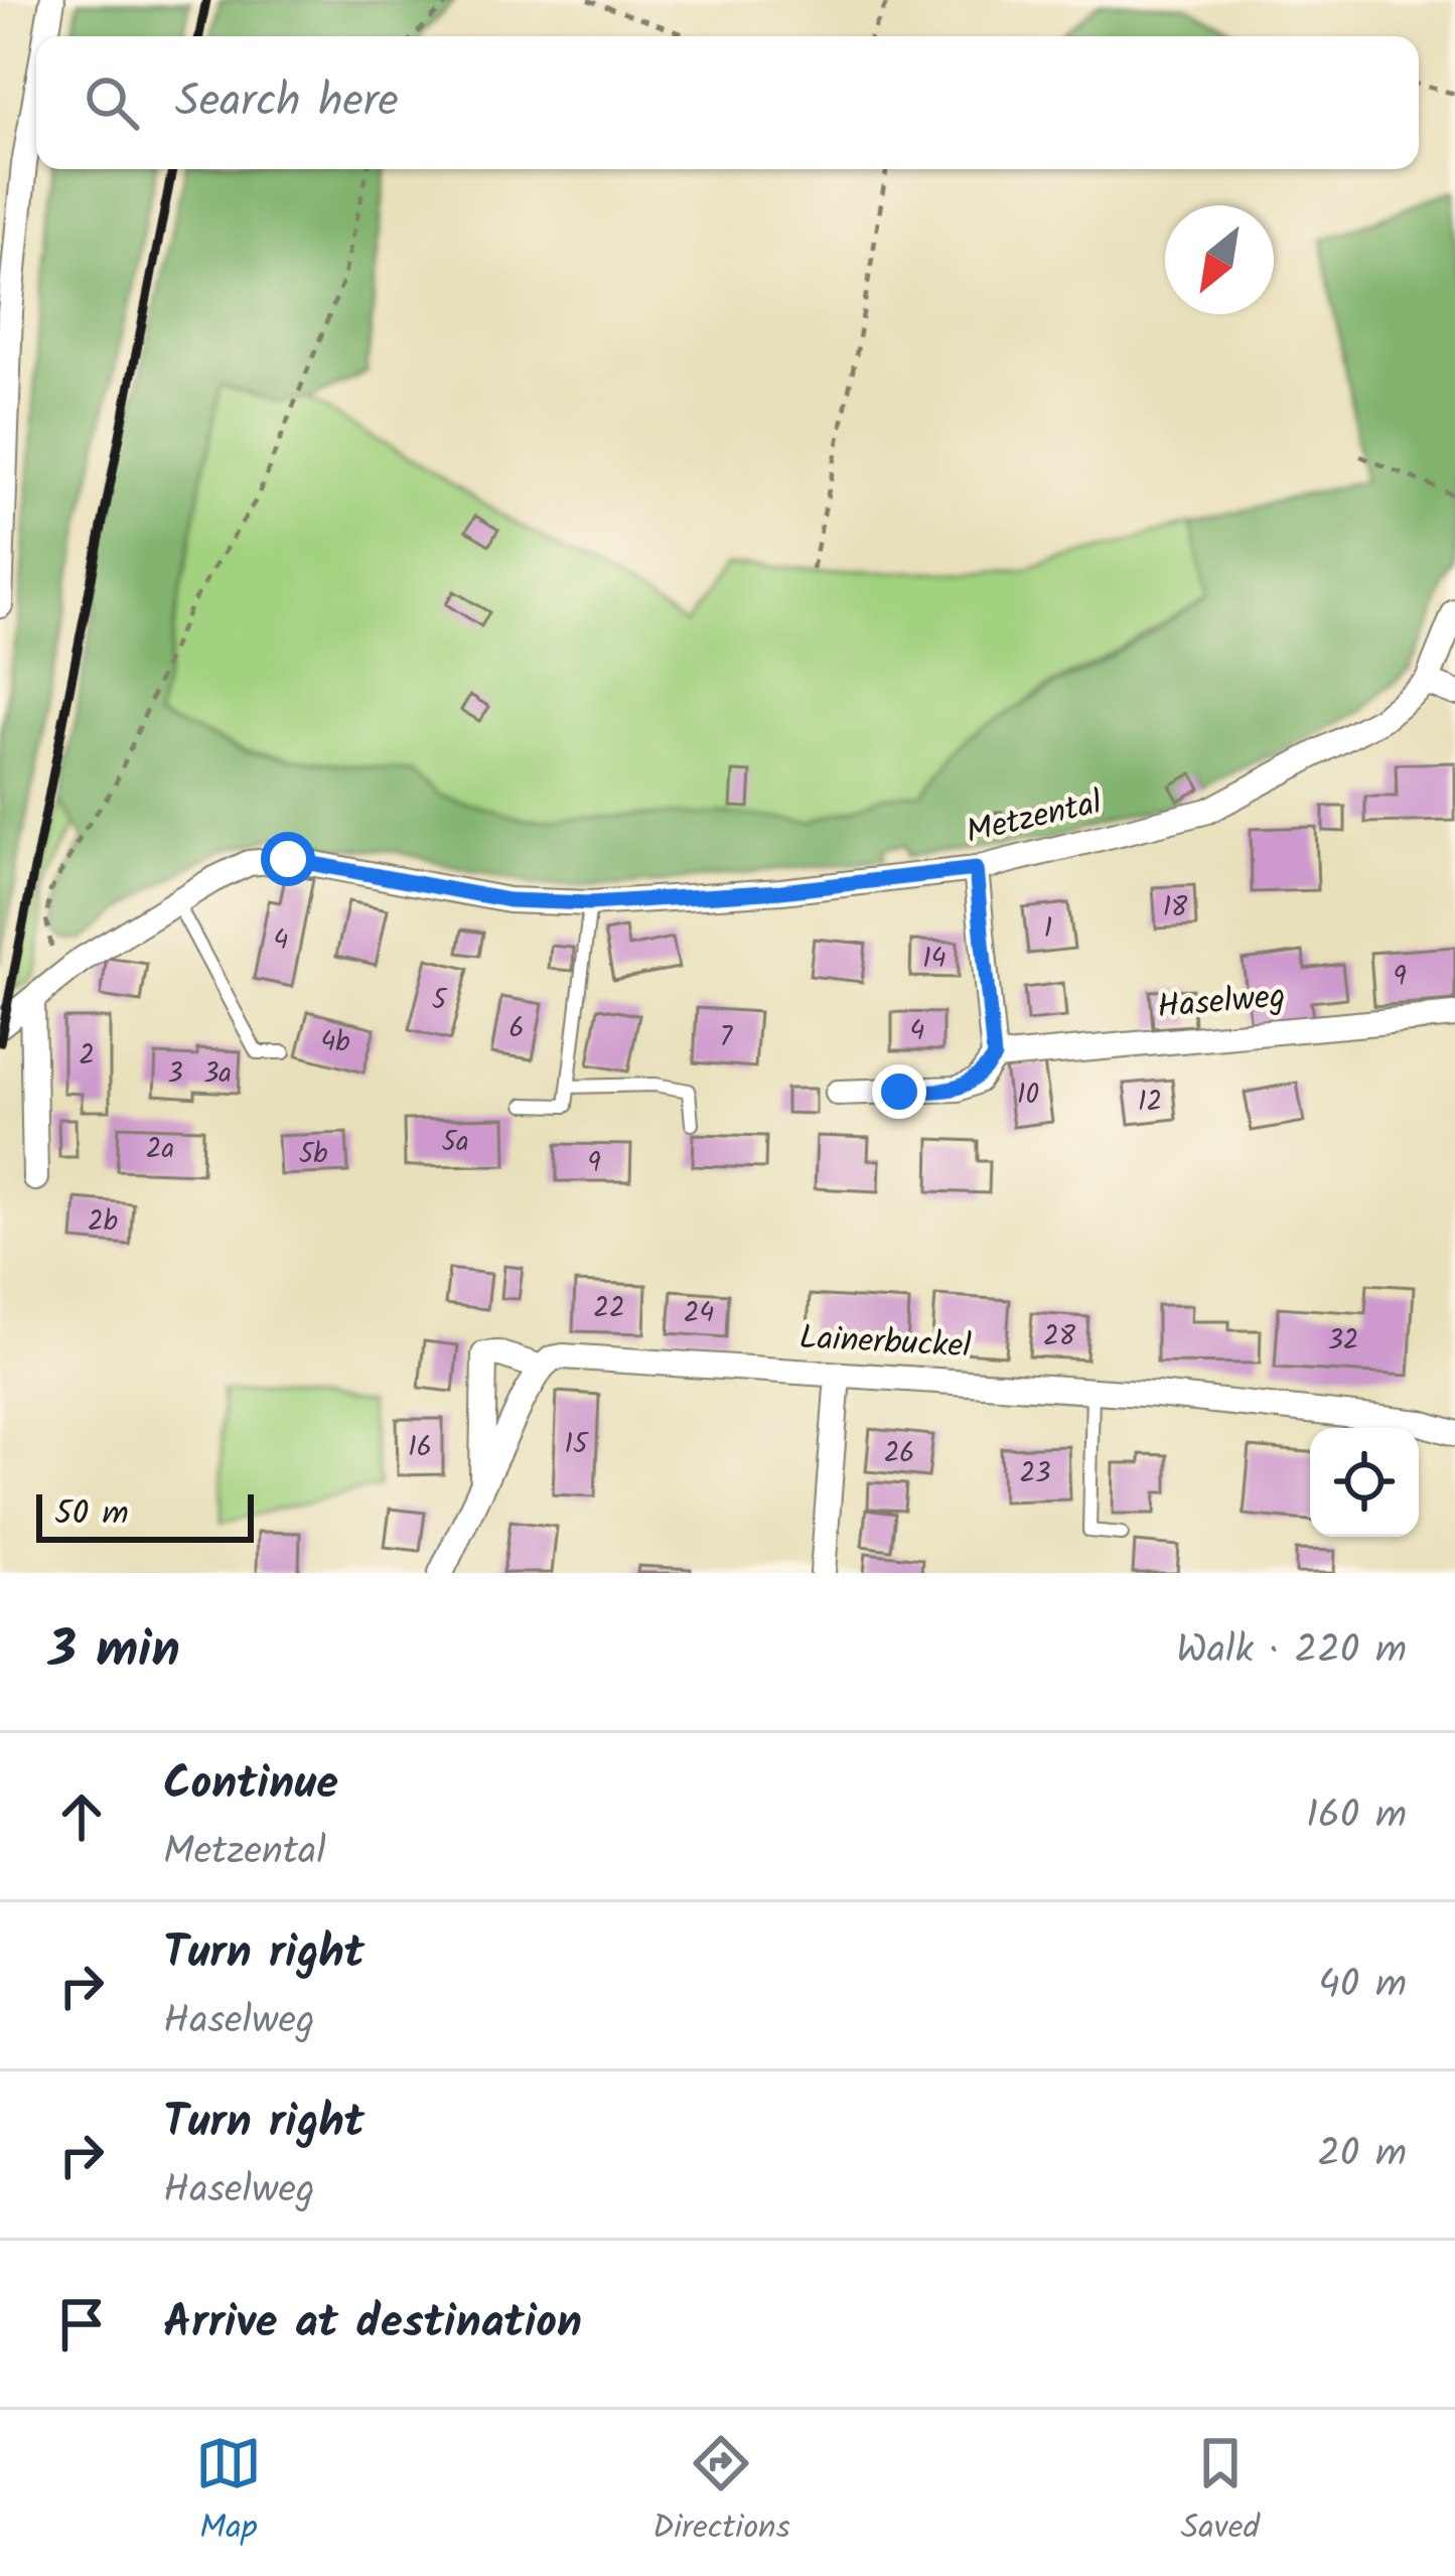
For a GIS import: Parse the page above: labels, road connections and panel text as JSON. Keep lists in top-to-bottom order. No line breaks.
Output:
{"streets":{"street":["Metzental","Haselweg","Lainerbuckel"]},"house_numbers":["18","1","4","14","9","5","6","4","7","4b","2","3","3a","10","12","5a","2a","5b","9","2b","22","24","28","32","15","16","26","23"],"scale_bar":"50 m","north":"bottom left","page":{"search":"Search here","scale":"50 m","heading":["3 min","Walk · 220 m"],"list":[["Continue","Metzental","160 m"],["Turn right","Haselweg","40 m"],["Turn right","Haselweg","20 m"],"Arrive at destination"],"nav":["Map","Directions","Saved"]}}
